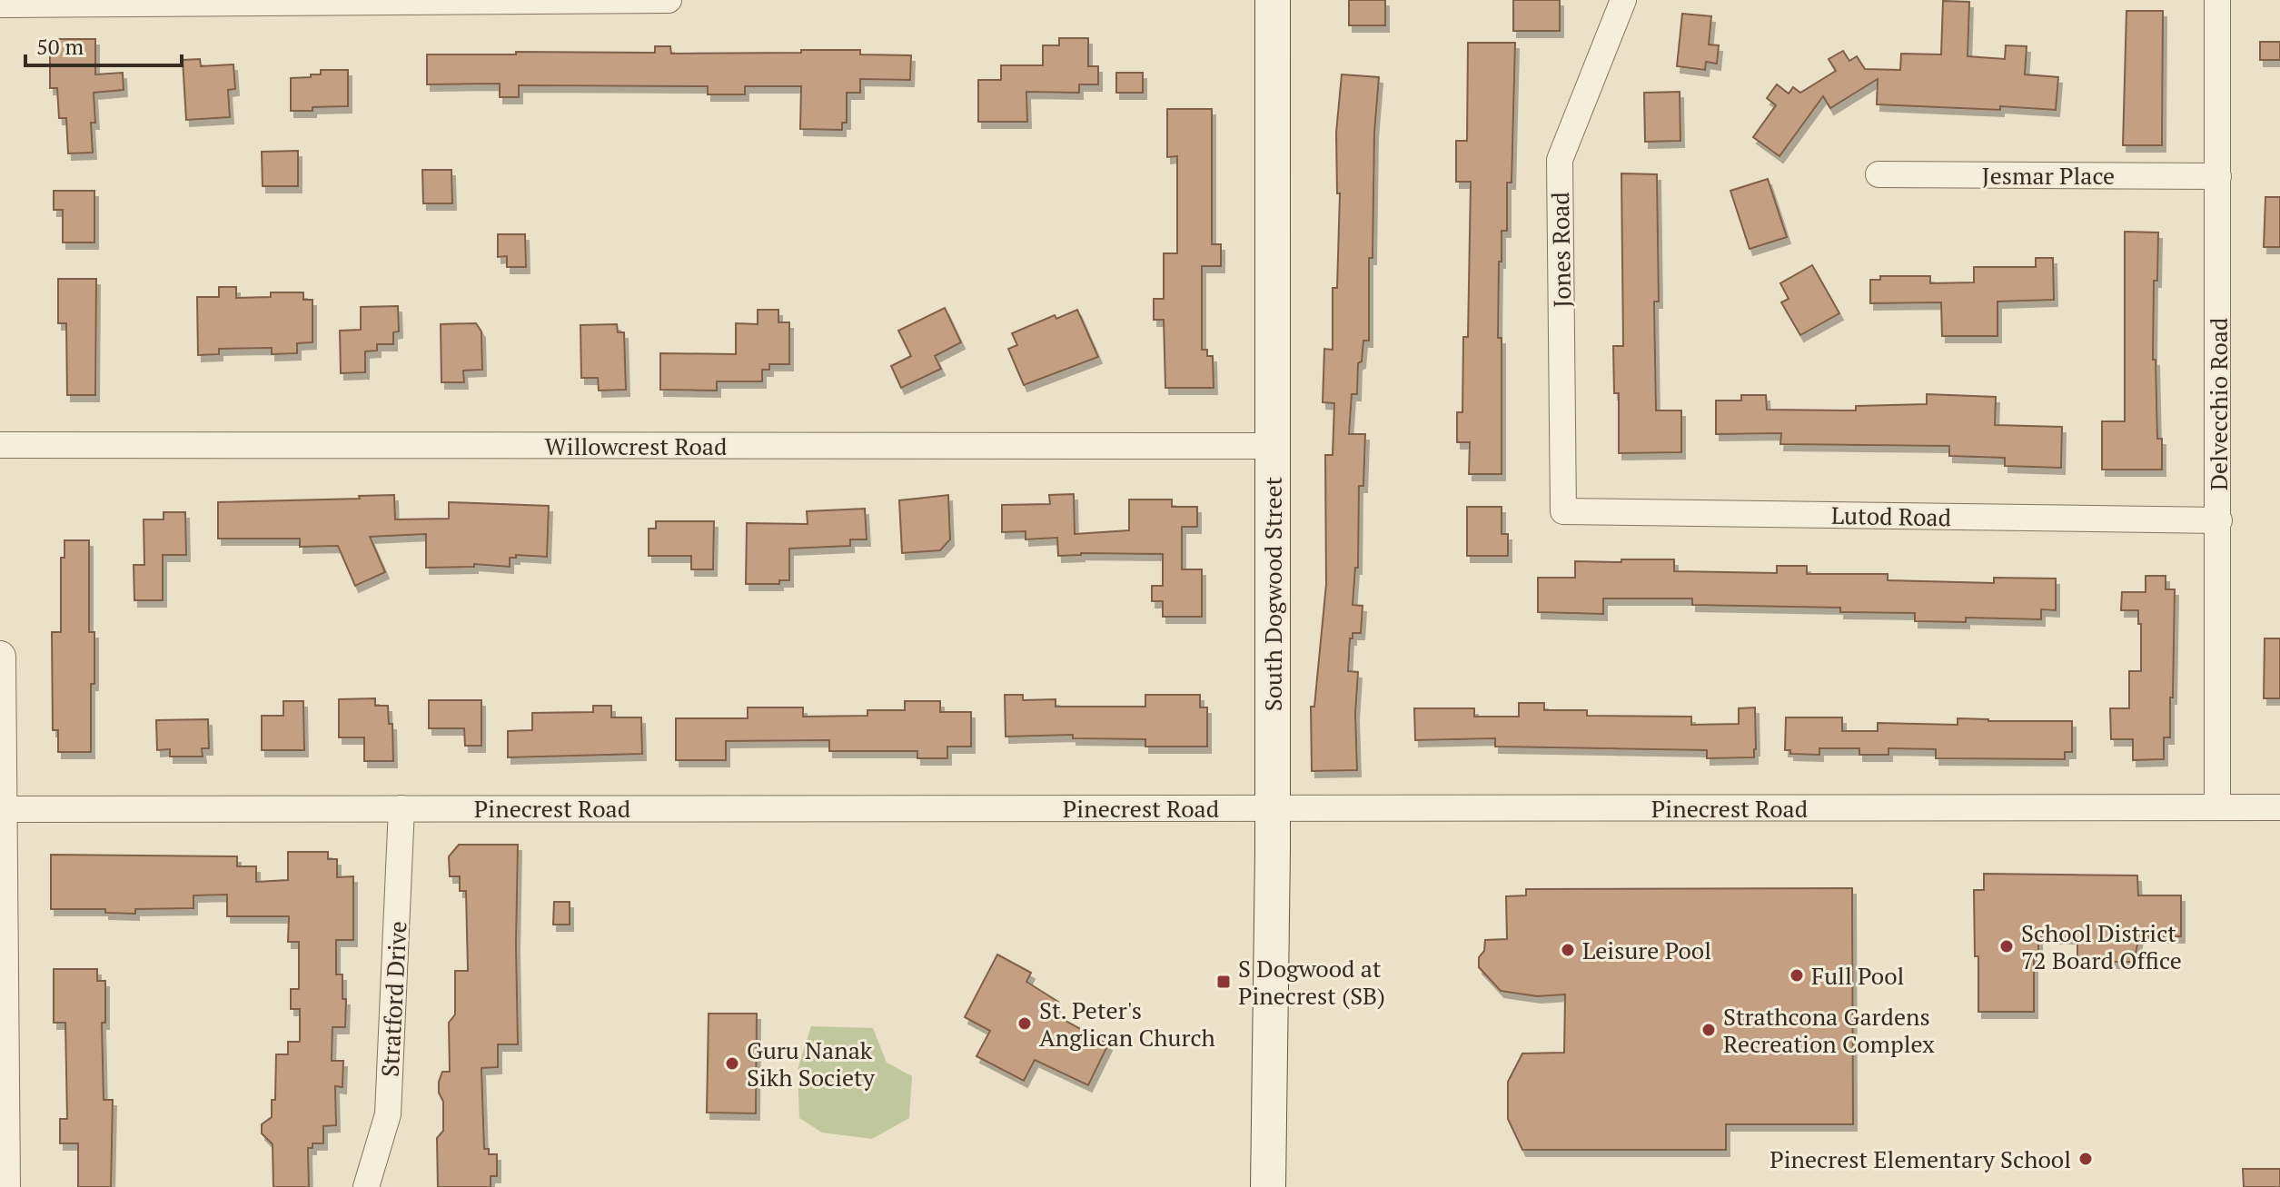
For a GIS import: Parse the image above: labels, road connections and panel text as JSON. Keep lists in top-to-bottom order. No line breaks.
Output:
{"streets":{"main road":["South Dogwood Street"],"street":["Jesmar Place","Jones Road","Delvecchio Road","Willowcrest Road","Lutod Road","Pinecrest Road","Stratford Drive"]},"crossings":[["Jesmar Place","Delvecchio Road"],["Jones Road","Lutod Road"],["Delvecchio Road","Lutod Road"],["Delvecchio Road","Pinecrest Road"],["Willowcrest Road","South Dogwood Street"],["South Dogwood Street","Pinecrest Road"],["Pinecrest Road","Stratford Drive"]],"places":{"other":["School District 72 Board Office","Leisure Pool","Full Pool","St. Peter's Anglican Church","Strathcona Gardens Recreation Complex","Guru Nanak Sikh Society","Pinecrest Elementary School"],"transit":["S Dogwood at Pinecrest (SB)"]},"scale_bar":"50 m"}
